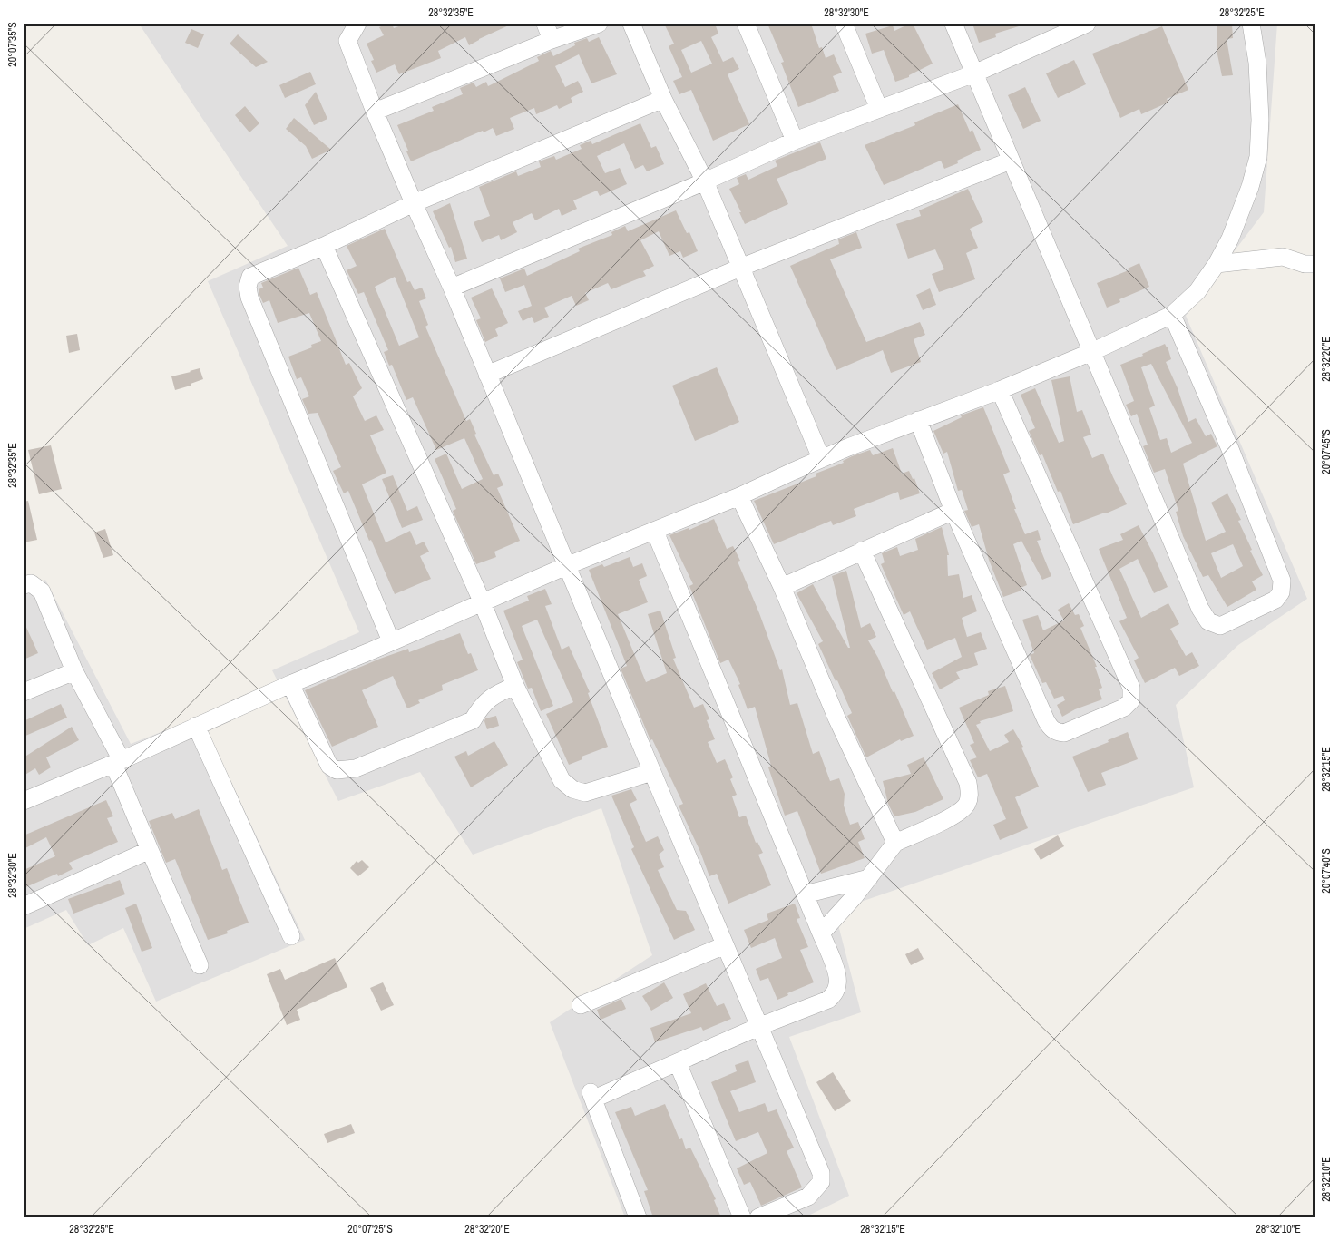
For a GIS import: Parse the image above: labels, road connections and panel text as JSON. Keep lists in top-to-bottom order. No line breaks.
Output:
{"coordinates":["28°32'35\"E","28°32'30\"E","28°32'25\"E","20°07'35\"S","28°32'20\"E","20°07'45\"S","28°32'15\"E","20°07'40\"S","28°32'10\"E","20°07'25\"S"]}
